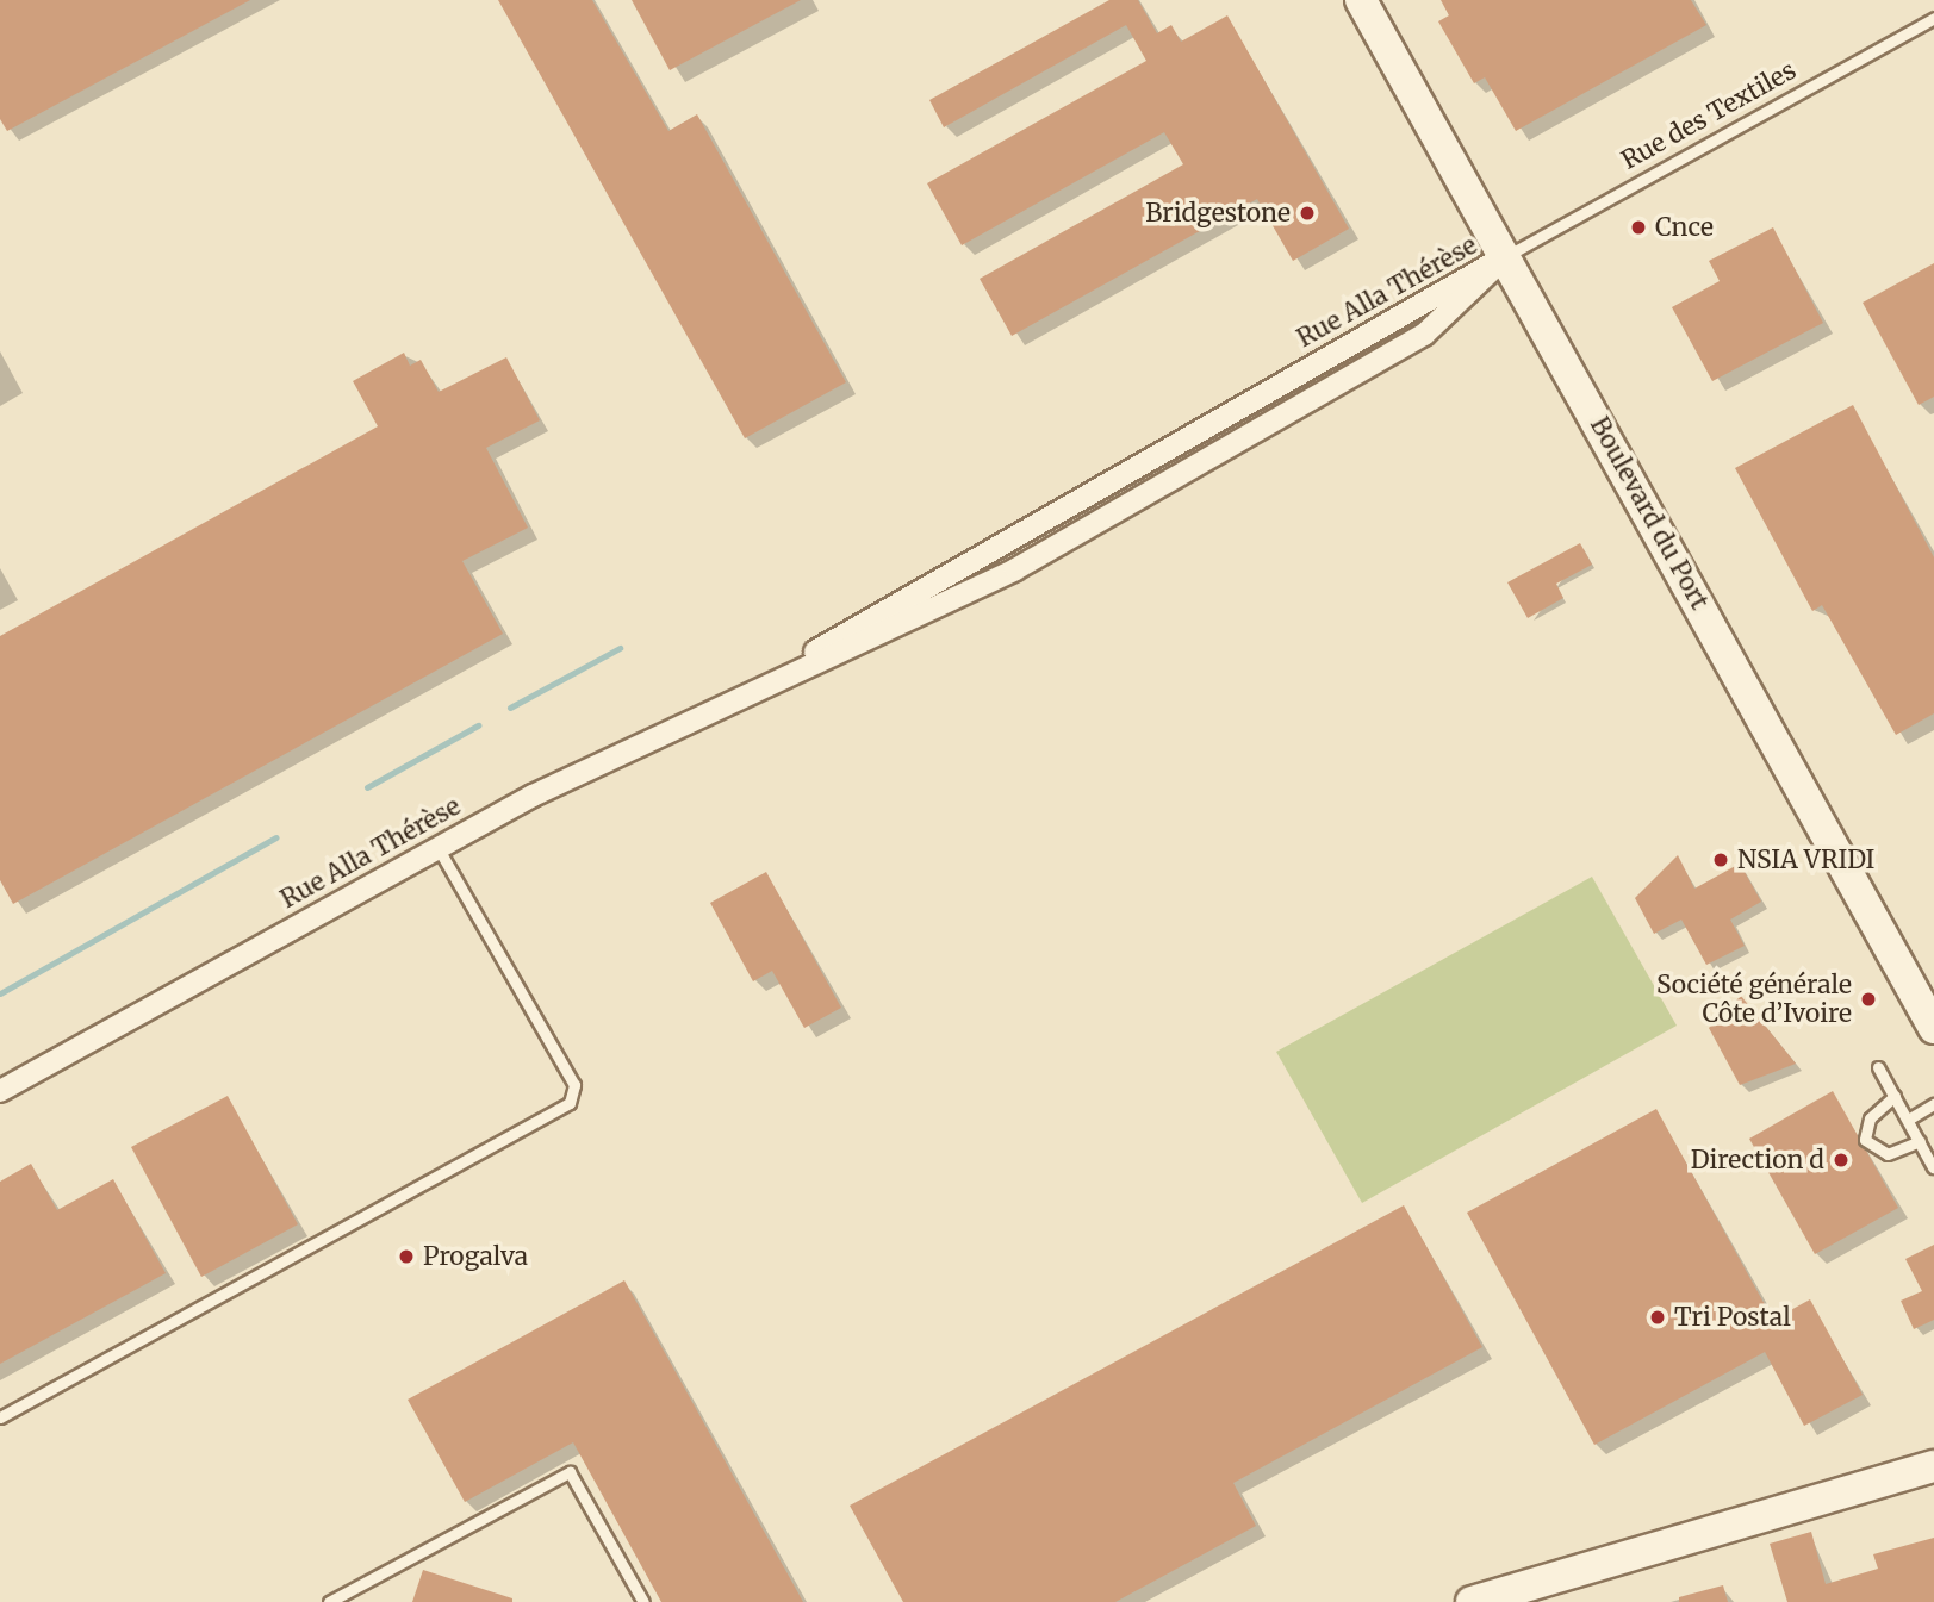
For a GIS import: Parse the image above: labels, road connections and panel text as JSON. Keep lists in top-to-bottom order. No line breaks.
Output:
{"streets":{"main road":["Boulevard du Port"],"street":["Rue Alla Thérèse"],"lane":["Rue des Textiles"]},"crossings":[["Rue des Textiles","Rue Alla Thérèse"],["Rue des Textiles","Boulevard du Port"],["Rue Alla Thérèse","Boulevard du Port"]],"places":["Bridgestone","Cnce","NSIA VRIDI","Société générale Côte d’Ivoire","Direction d","Progalva","Tri Postal"]}
